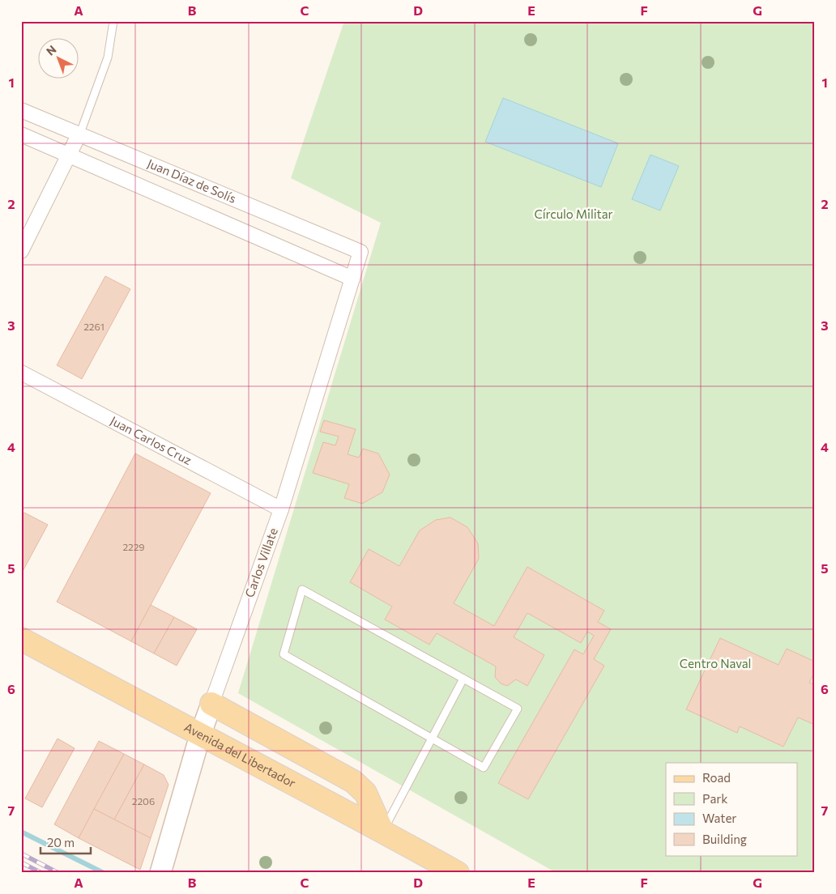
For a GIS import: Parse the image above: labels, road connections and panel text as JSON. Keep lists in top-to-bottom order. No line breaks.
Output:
{"streets":{"main road":["Avenida del Libertador"],"street":["Juan Díaz de Solís","Juan Carlos Cruz","Carlos Villate"]},"crossings":[["Juan Díaz de Solís","Carlos Villate"],["Juan Carlos Cruz","Carlos Villate"],["Carlos Villate","Avenida del Libertador"]],"parks":["Círculo Militar","Centro Naval"],"house_numbers":["2261","2229","2206"],"legend":["Road","Park","Water","Building"],"scale_bar":"20 m","north":"top left","grid":{"columns":["A","B","C","D","E","F","G"],"rows":["1","2","3","4","5","6","7"]}}
